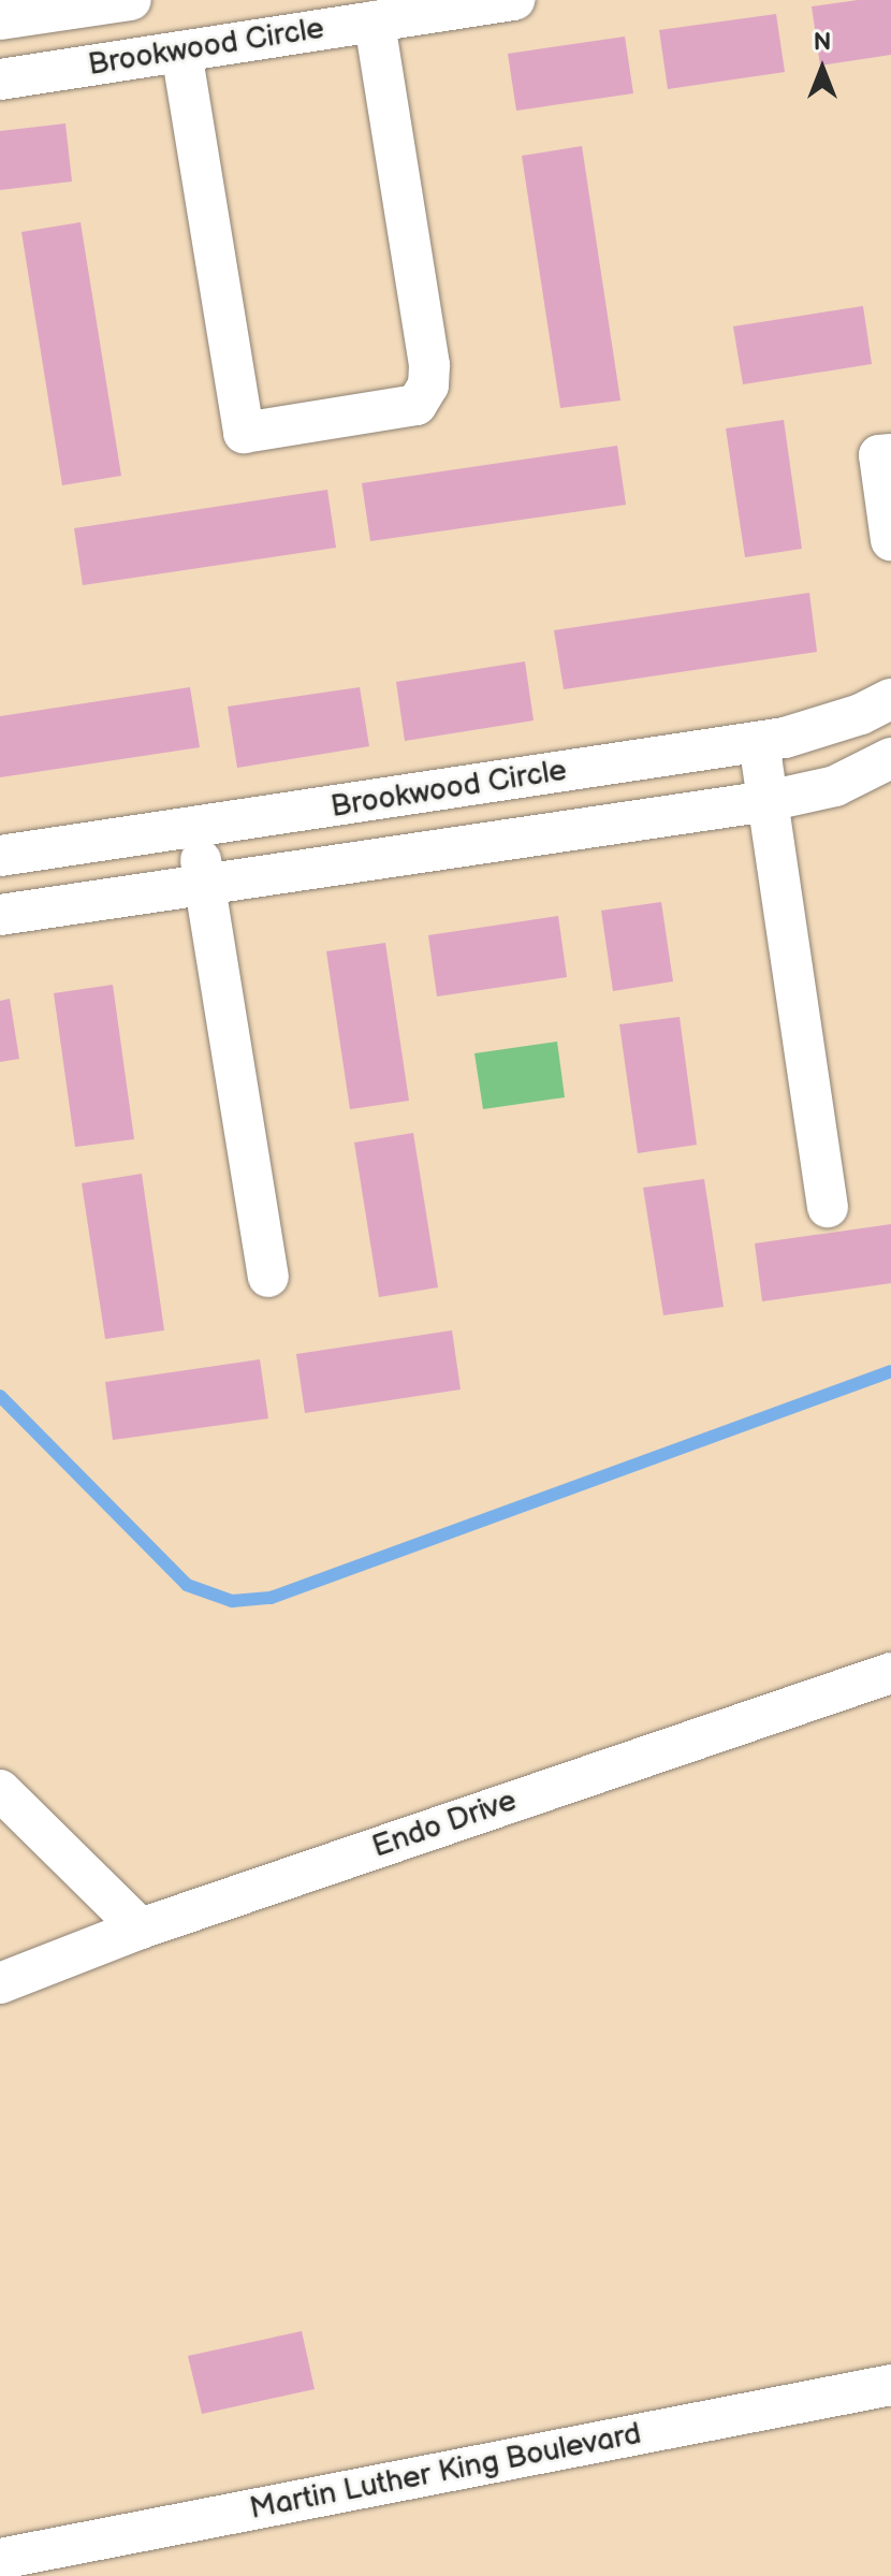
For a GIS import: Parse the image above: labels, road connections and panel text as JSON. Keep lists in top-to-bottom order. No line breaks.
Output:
{"streets":{"street":["Brookwood Circle","Endo Drive","Martin Luther King Boulevard"]},"north":"top"}
